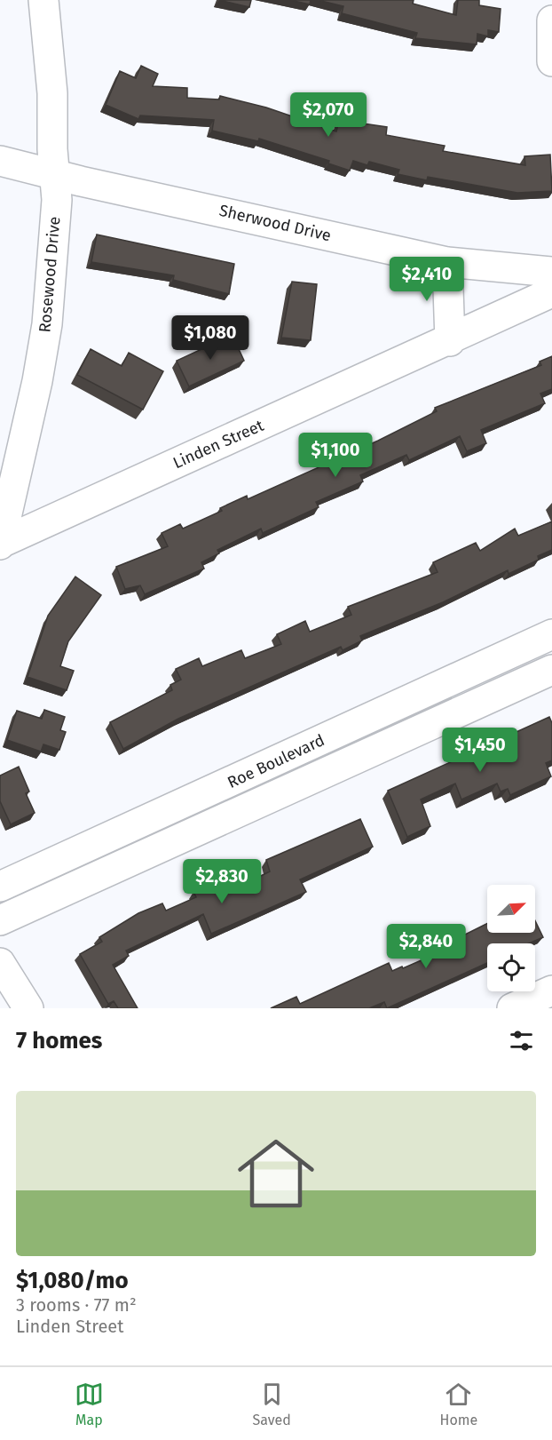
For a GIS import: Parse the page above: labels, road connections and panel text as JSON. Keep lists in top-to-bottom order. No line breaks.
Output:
{"streets":{"street":["Sherwood Drive","Rosewood Drive","Linden Street","Roe Boulevard"]},"crossings":[["Sherwood Drive","Rosewood Drive"],["Rosewood Drive","Linden Street"]],"north":"top right","page":{"price":["$2,070","$2,410","$1,080","$1,100","$1,450","$2,830","$2,840"],"heading":"7 homes","list":[{"name":"$1,080/mo","note":"3 rooms · 77 m² · Linden Street"}],"tabs":["Map","Saved","Home"]}}
